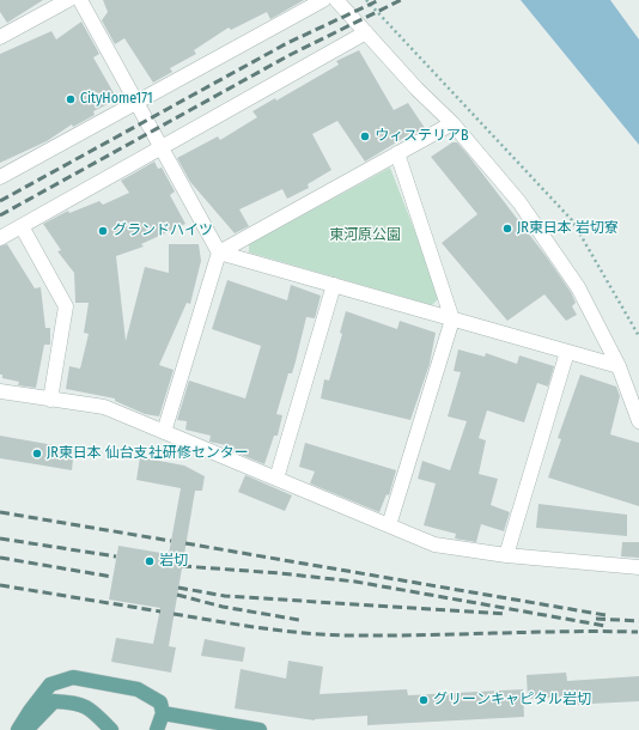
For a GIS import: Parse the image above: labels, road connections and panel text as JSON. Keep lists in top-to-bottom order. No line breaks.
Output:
{"parks":["東河原公園"],"places":["CityHome171","ウィステリアB","JR東日本 岩切寮","グランドハイツ","JR東日本 仙台支社研修センター","岩切","グリーンキャピタル岩切"]}
